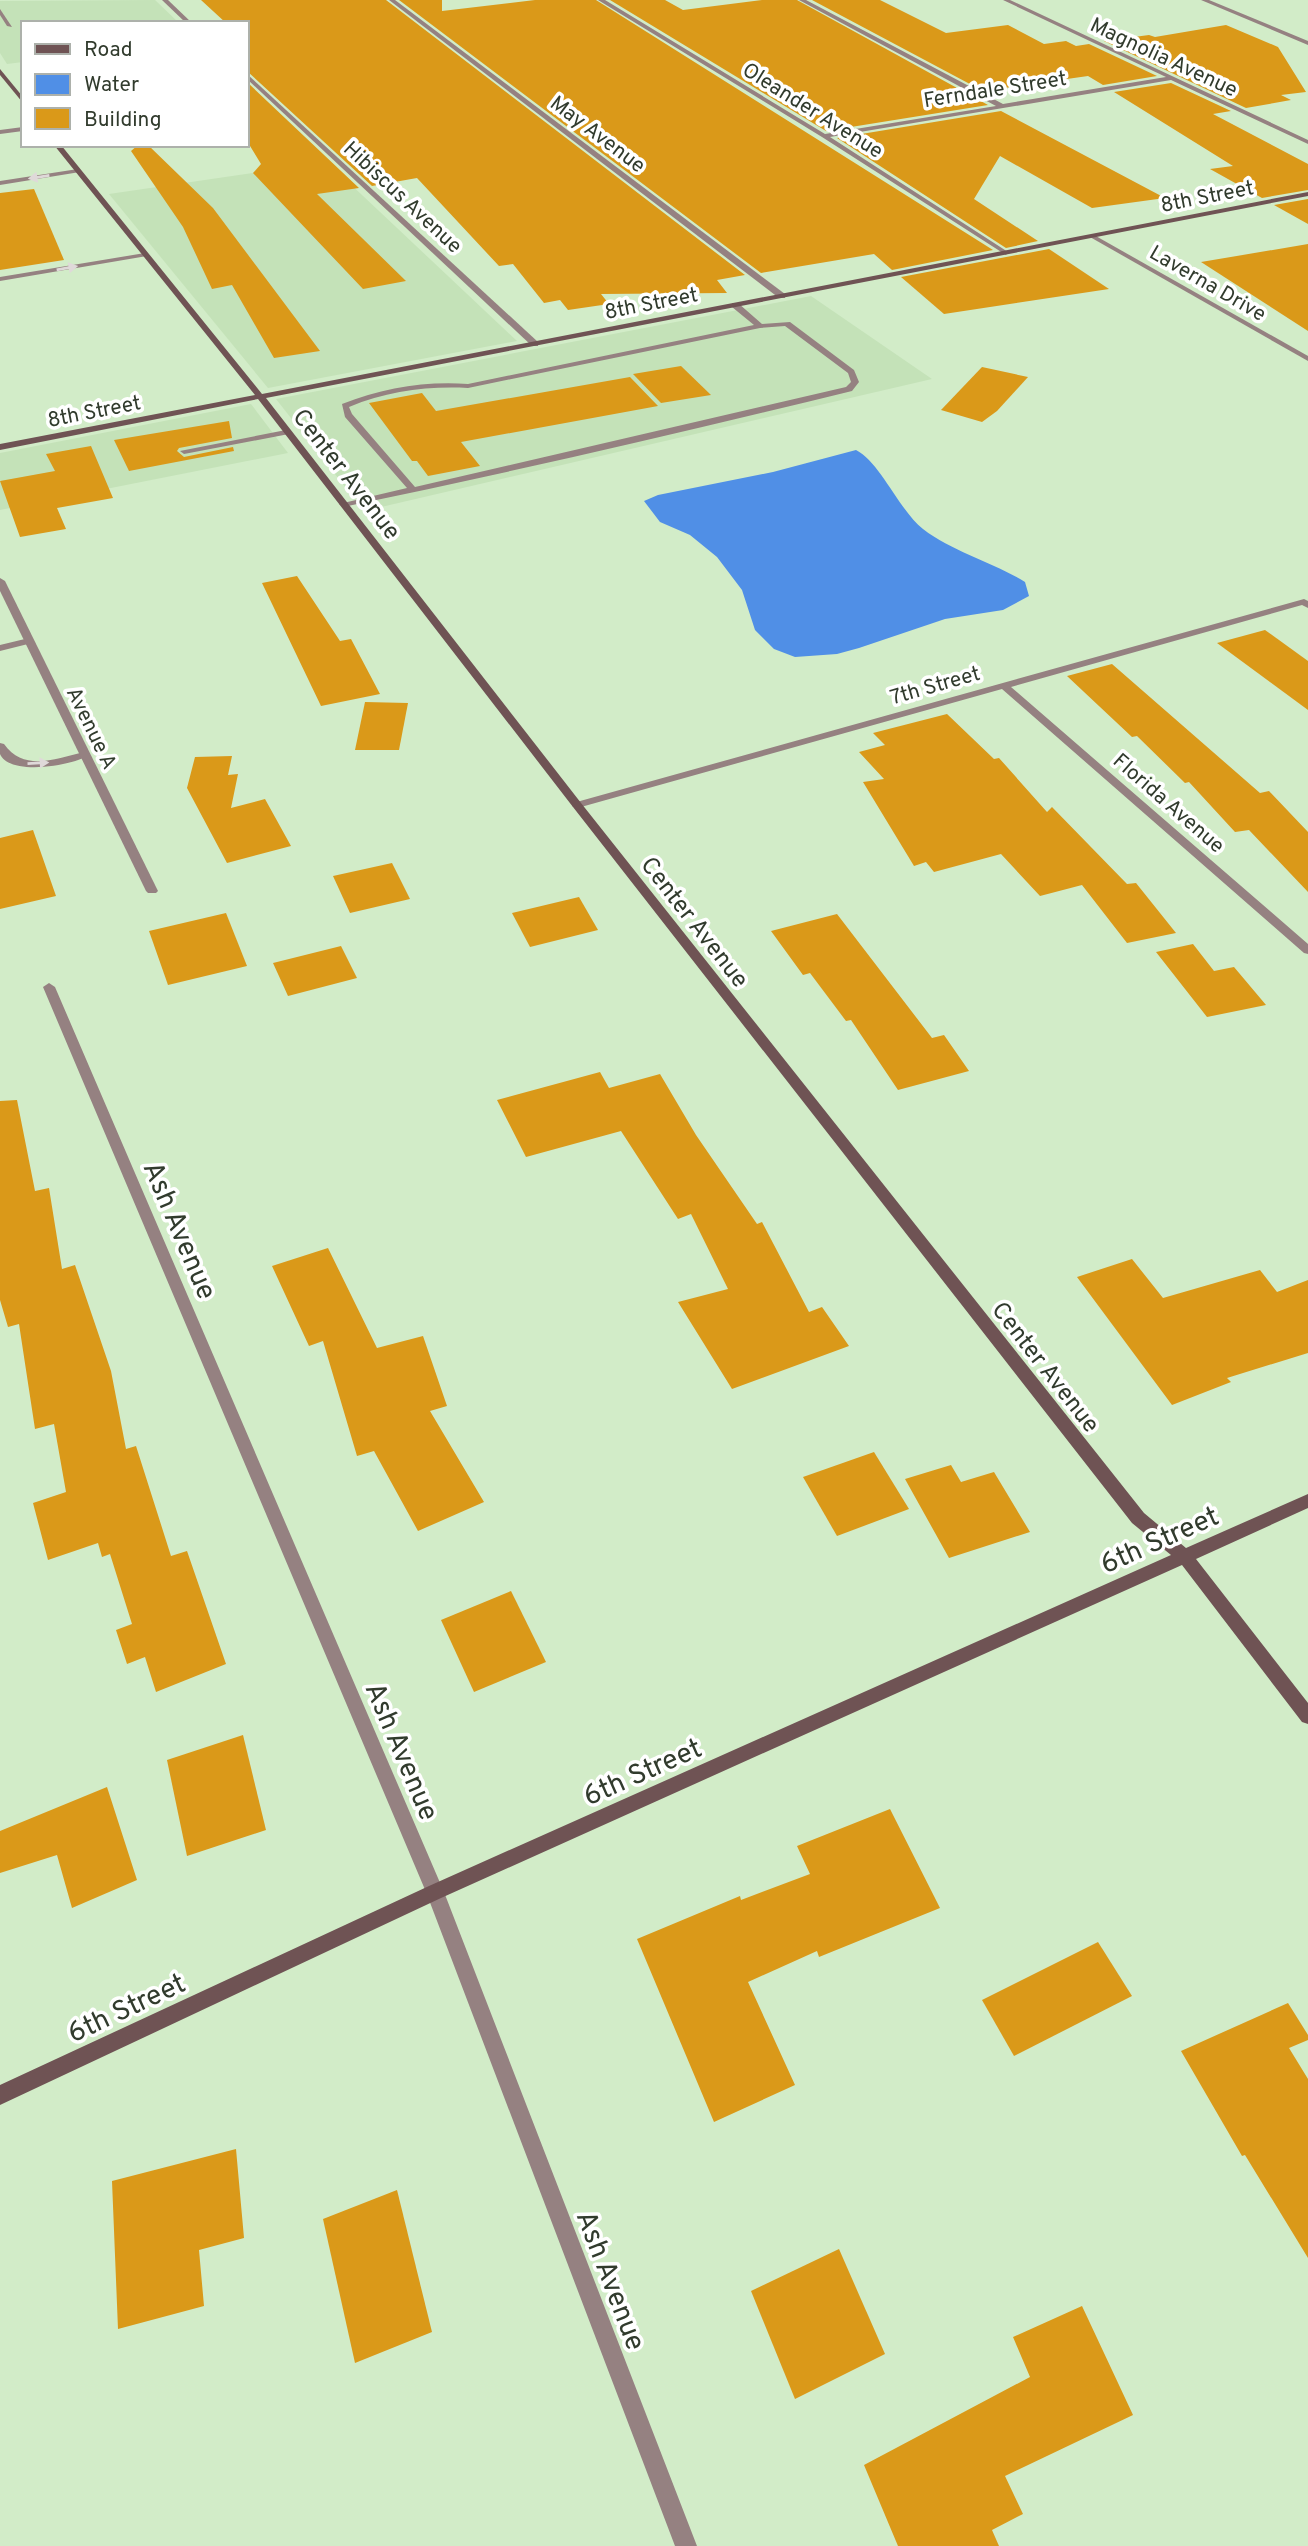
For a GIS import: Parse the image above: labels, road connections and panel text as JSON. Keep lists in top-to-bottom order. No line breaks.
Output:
{"streets":{"street":["Magnolia Avenue","Ferndale Street","Oleander Avenue","May Avenue","8th Street","Hibiscus Avenue","Laverna Drive","Center Avenue","7th Street","Avenue A","Florida Avenue","Ash Avenue","6th Street"]},"crossings":[["Magnolia Avenue","Ferndale Street"],["Ferndale Street","Oleander Avenue"],["Oleander Avenue","8th Street"],["May Avenue","8th Street"],["8th Street","Hibiscus Avenue"],["8th Street","Laverna Drive"],["8th Street","Center Avenue"],["Center Avenue","7th Street"],["Center Avenue","6th Street"],["7th Street","Florida Avenue"],["Ash Avenue","6th Street"]],"legend":["Road","Water","Building"]}
